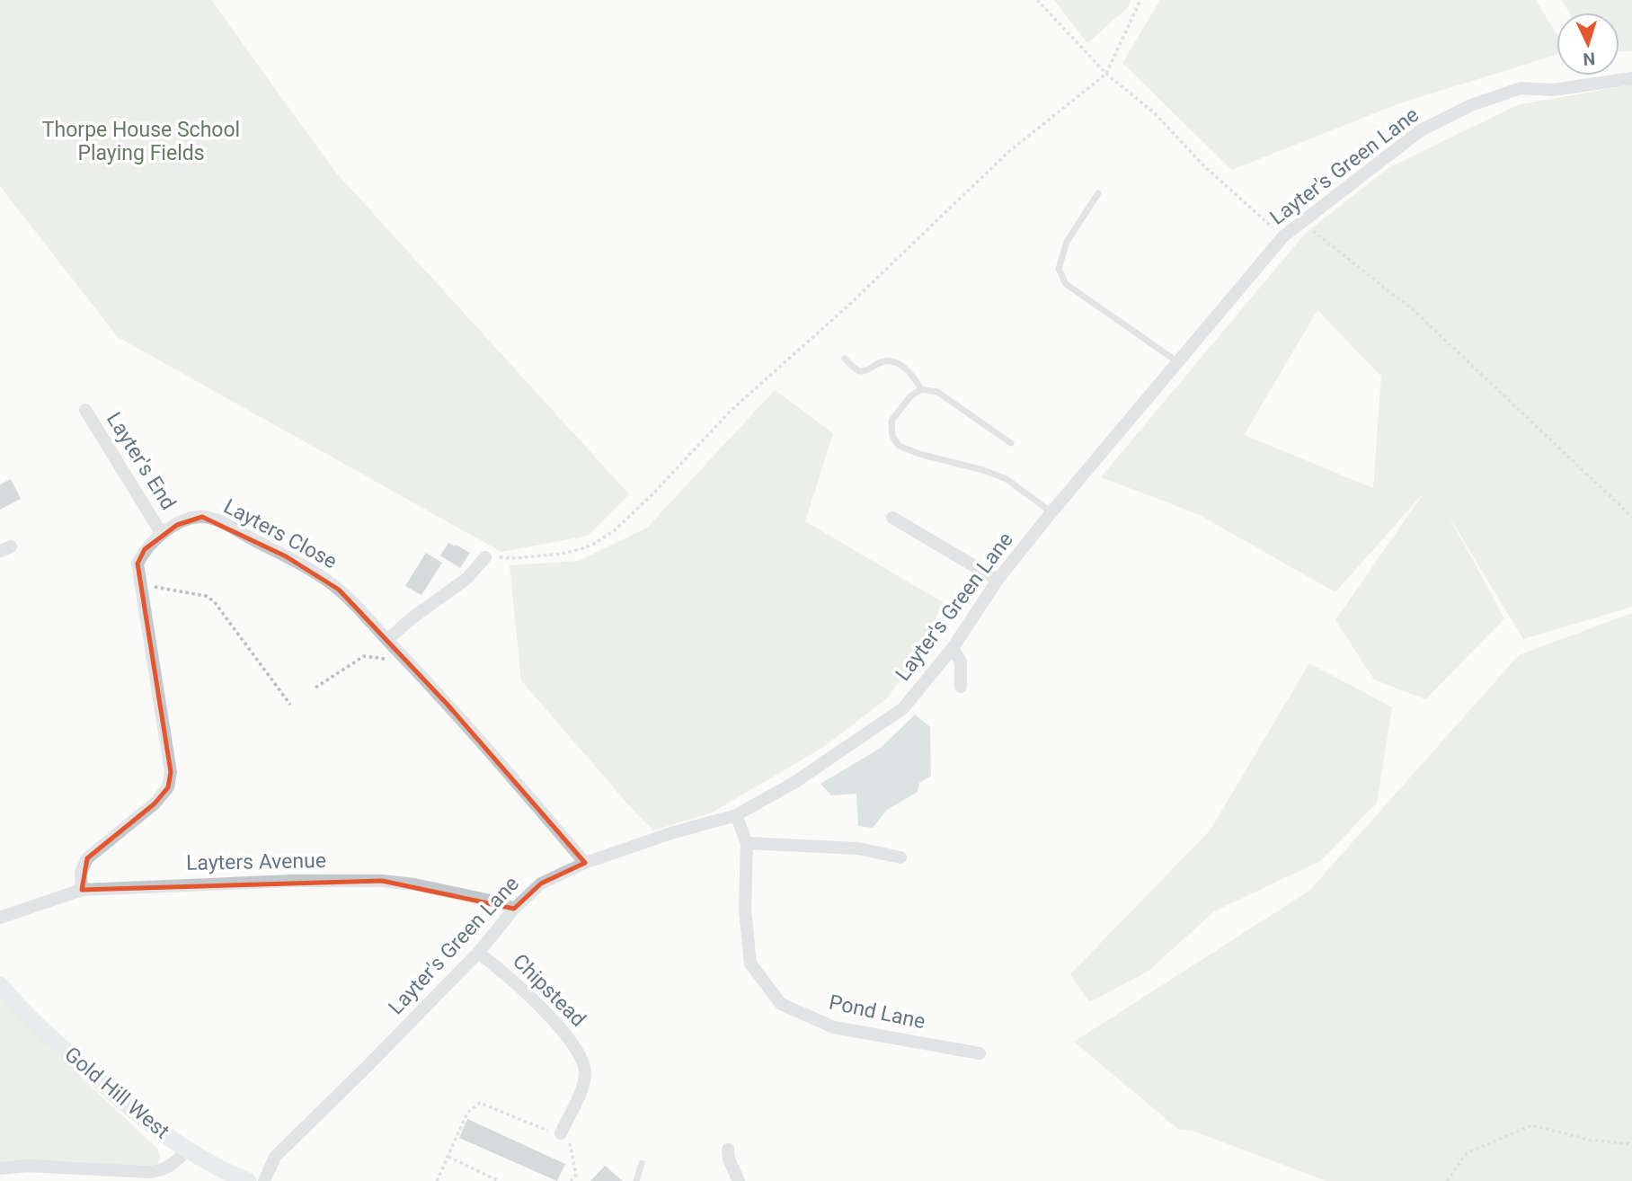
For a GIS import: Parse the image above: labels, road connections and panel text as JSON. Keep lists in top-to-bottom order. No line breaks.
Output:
{"streets":{"street":["Layter's Green Lane","Layter's End","Layters Close","Layters Avenue","Chipstead","Pond Lane","Gold Hill West"]},"crossings":[["Layter's Green Lane","Layters Close"],["Layter's Green Lane","Layters Avenue"],["Layter's Green Lane","Chipstead"],["Layter's Green Lane","Pond Lane"],["Layter's End","Layters Close"],["Layters Close","Layters Avenue"]],"parks":["Thorpe House School Playing Fields"],"north":"bottom"}
